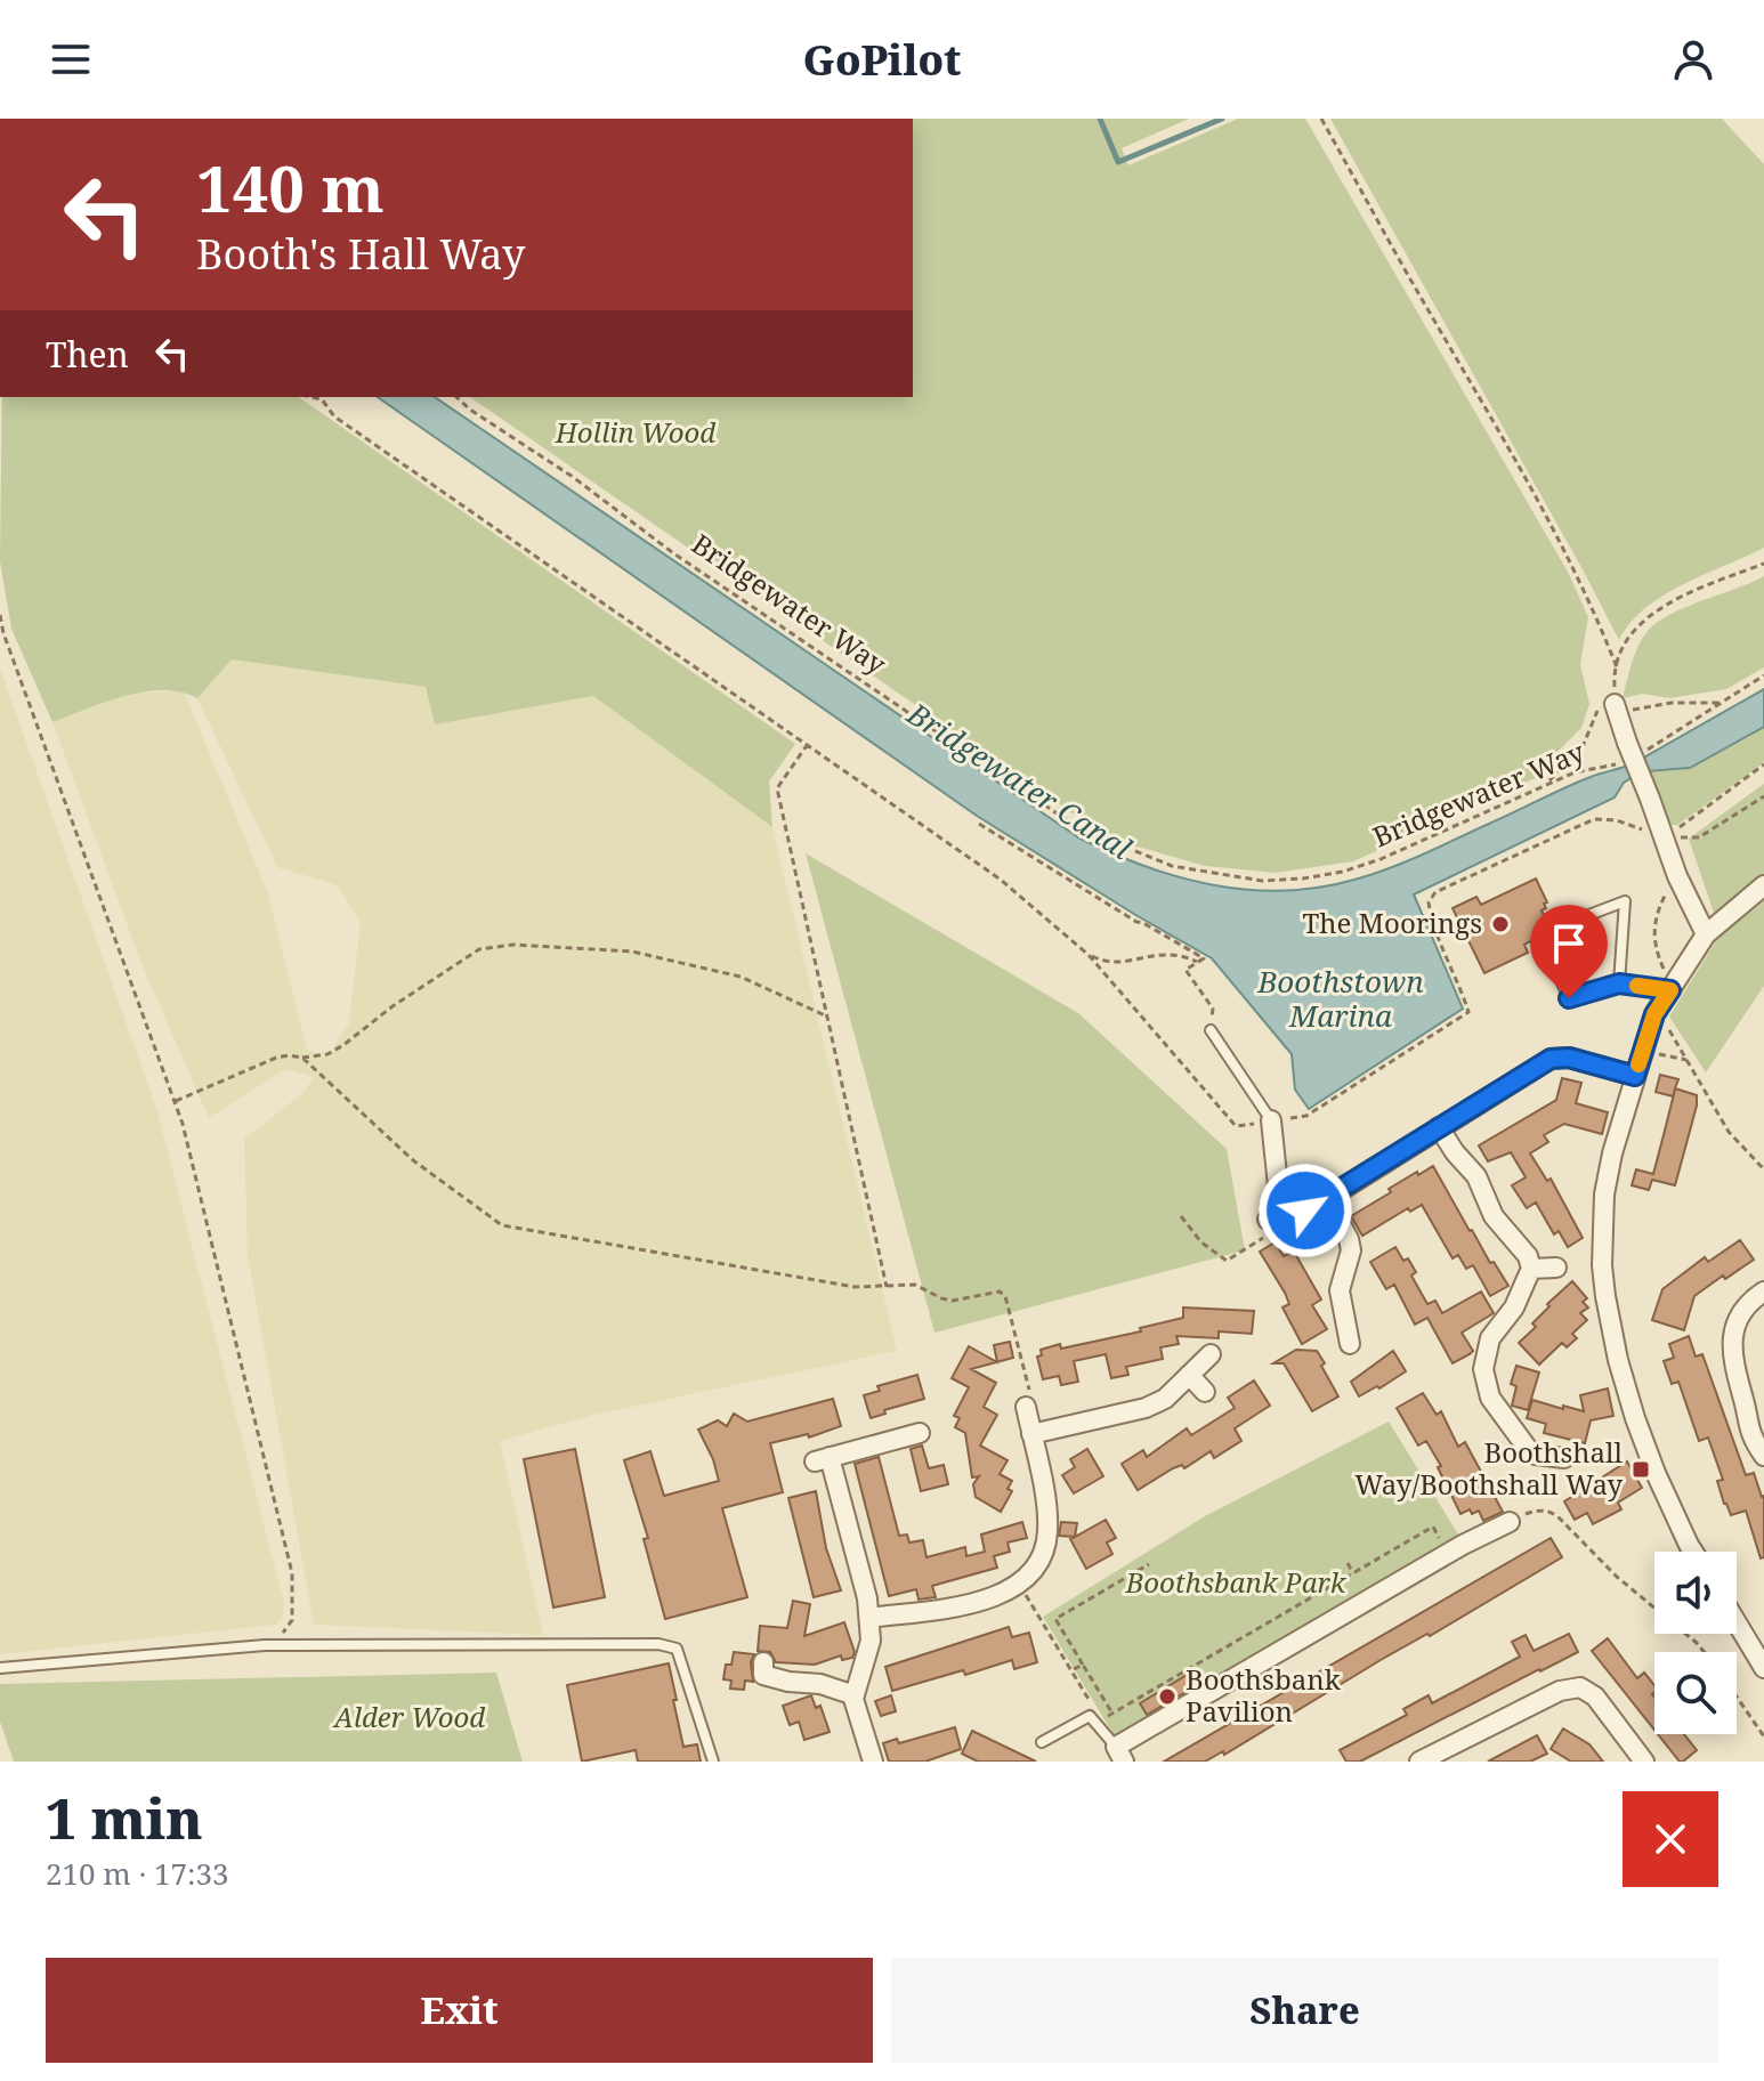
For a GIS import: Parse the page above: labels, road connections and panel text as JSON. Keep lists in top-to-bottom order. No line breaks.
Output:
{"streets":{"path":["Bridgewater Way"]},"water":["Bridgewater Canal","Boothstown Marina"],"parks":["Hollin Wood","Boothsbank Park","Alder Wood"],"places":{"other":["The Moorings","Boothsbank Pavilion"],"transit":["Boothshall Way/Boothshall Way"]},"page":{"header":"GoPilot","turn":["140 m","Booth's Hall Way"],"then":"Then","heading":["1 min","210 m · 17:33"],"buttons":["Exit","Share"]}}
